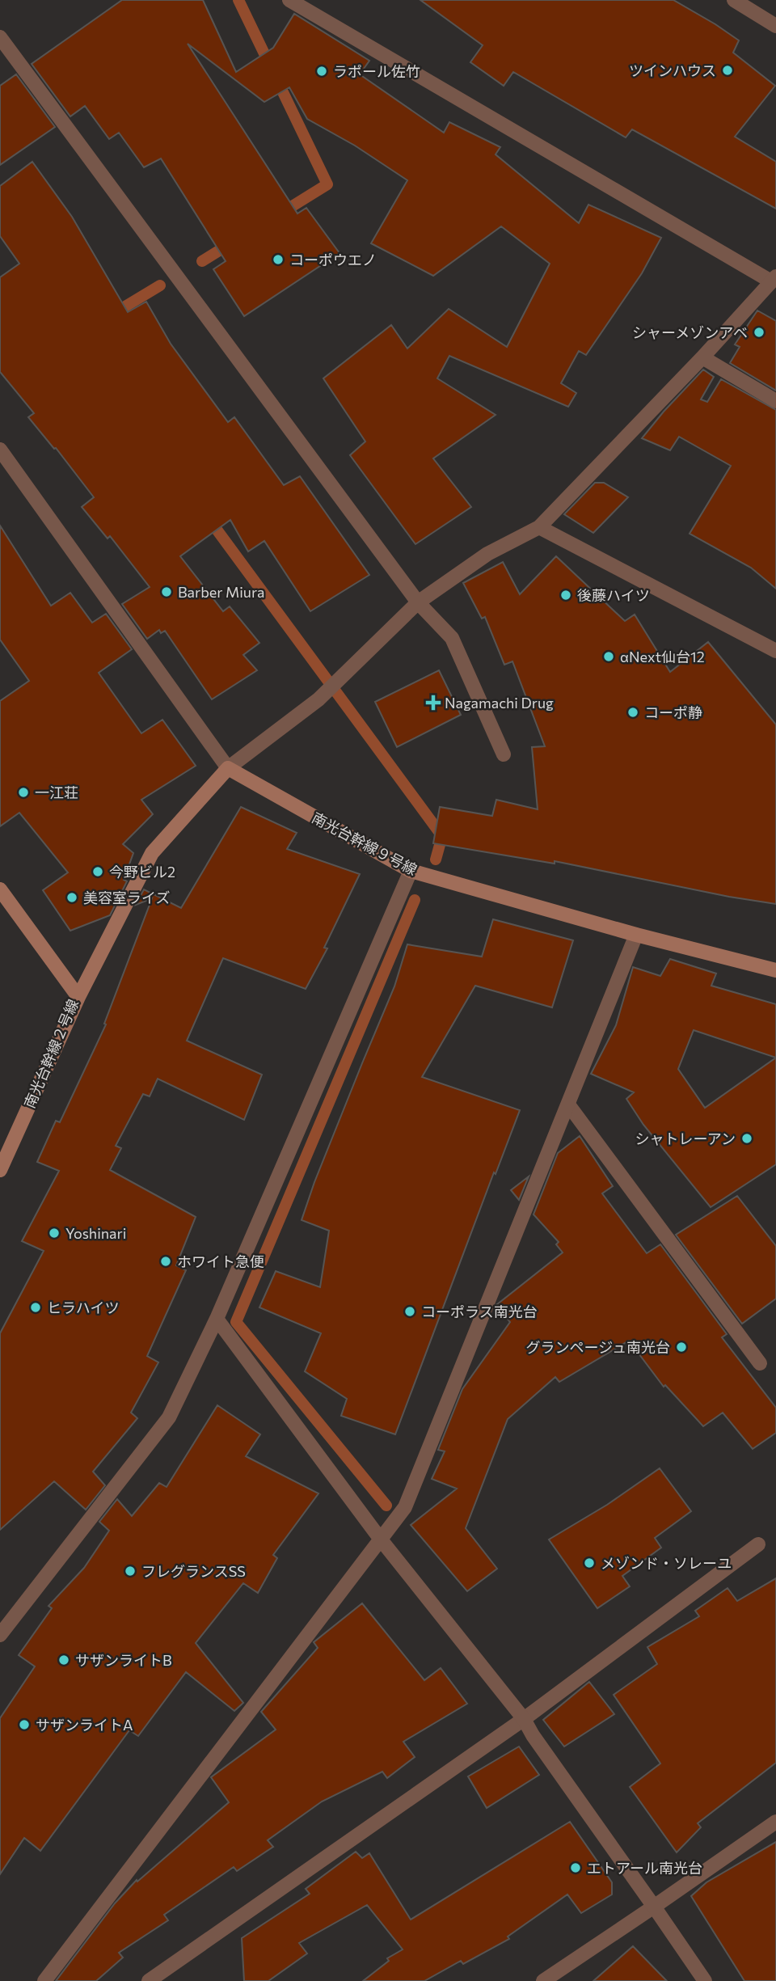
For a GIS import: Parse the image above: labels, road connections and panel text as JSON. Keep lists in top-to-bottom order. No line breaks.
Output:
{"streets":{"street":["南光台幹線９号線","南光台幹線２号線"]},"places":{"other":["ツインハウス","ラポール佐竹","コーポウエノ","シャーメゾンアベ","Barber Miura","後藤ハイツ","αNext仙台12","コーポ静","一江荘","今野ビル2","美容室ライズ","シャトレーアン","Yoshinari","ホワイト急便","ヒラハイツ","コーポラス南光台","グランページュ南光台","メゾンド・ソレーユ","フレグランスSS","サザンライトB","サザンライトA","エトアール南光台"],"health":["Nagamachi Drug"]}}
